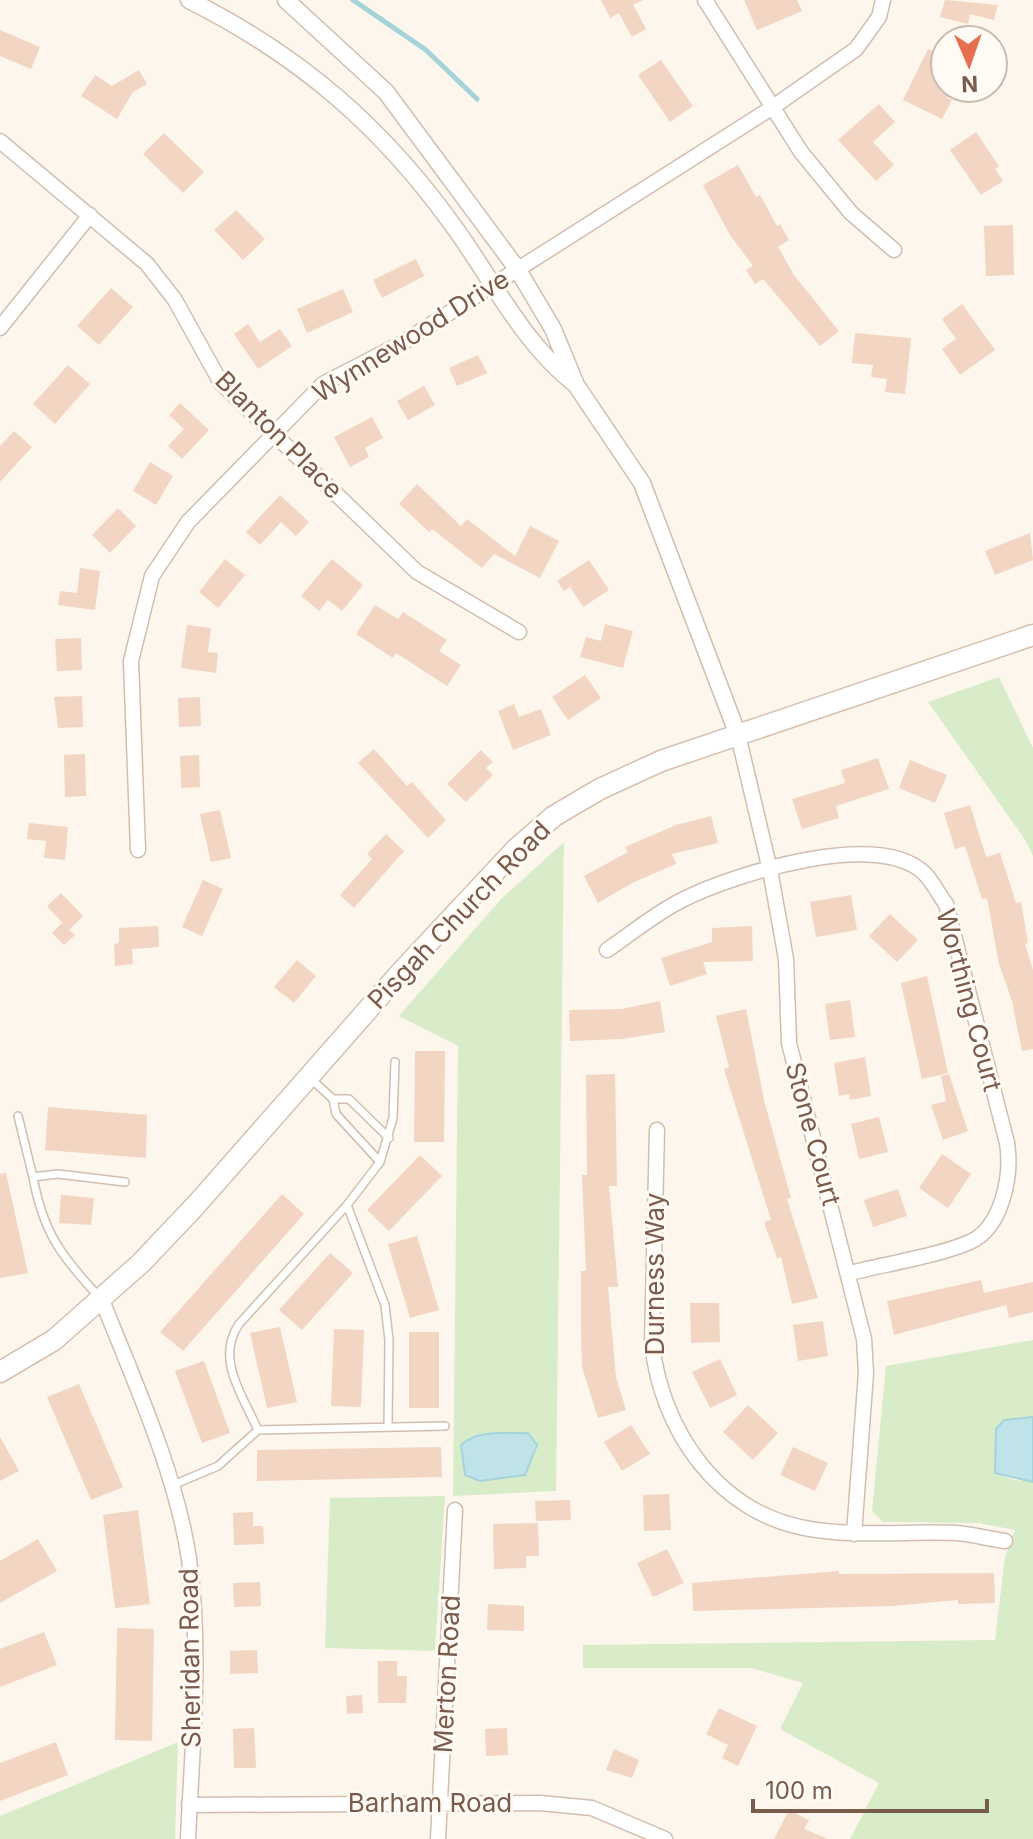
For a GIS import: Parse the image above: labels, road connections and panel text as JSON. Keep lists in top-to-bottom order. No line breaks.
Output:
{"streets":{"main road":["Pisgah Church Road"],"street":["Wynnewood Drive","Blanton Place","Worthing Court","Stone Court","Durness Way","Sheridan Road","Merton Road","Barham Road"]},"crossings":[["Wynnewood Drive","Blanton Place"],["Pisgah Church Road","Stone Court"],["Pisgah Church Road","Sheridan Road"],["Worthing Court","Stone Court"],["Stone Court","Durness Way"],["Sheridan Road","Barham Road"],["Merton Road","Barham Road"]],"scale_bar":"100 m","north":"bottom"}
